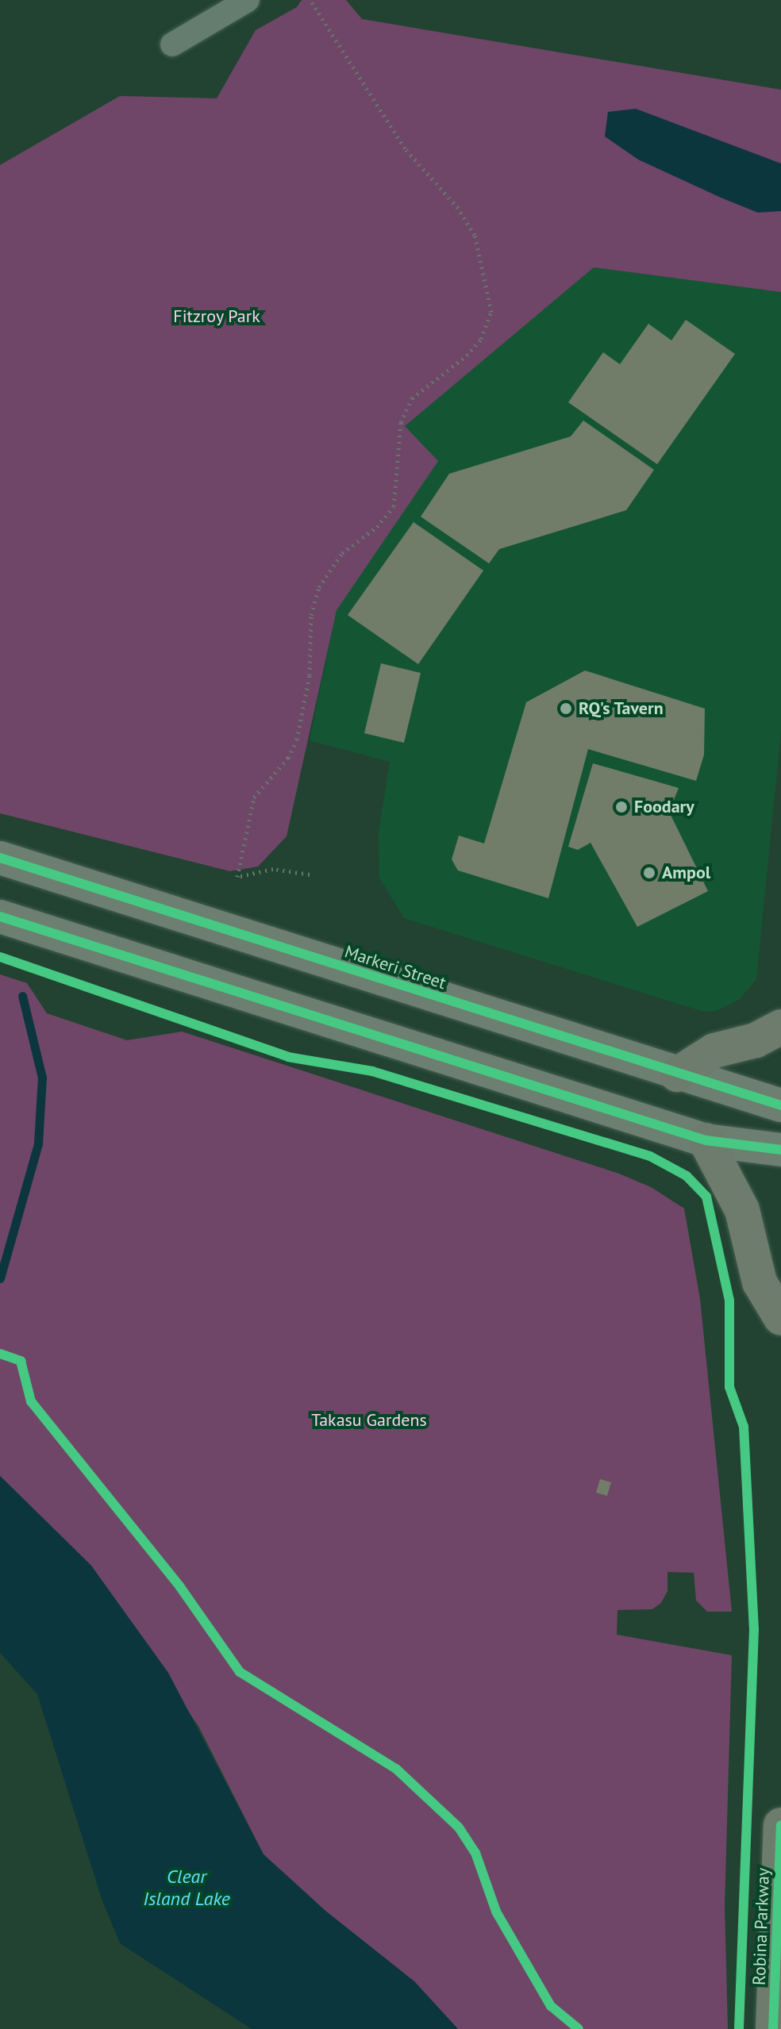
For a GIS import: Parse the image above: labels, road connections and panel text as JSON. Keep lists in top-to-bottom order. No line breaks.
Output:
{"streets":{"main road":["Markeri Street","Robina Parkway"]},"water":["Clear Island Lake"],"parks":["Fitzroy Park","Takasu Gardens"],"places":["RQ's Tavern","Foodary","Ampol"]}
